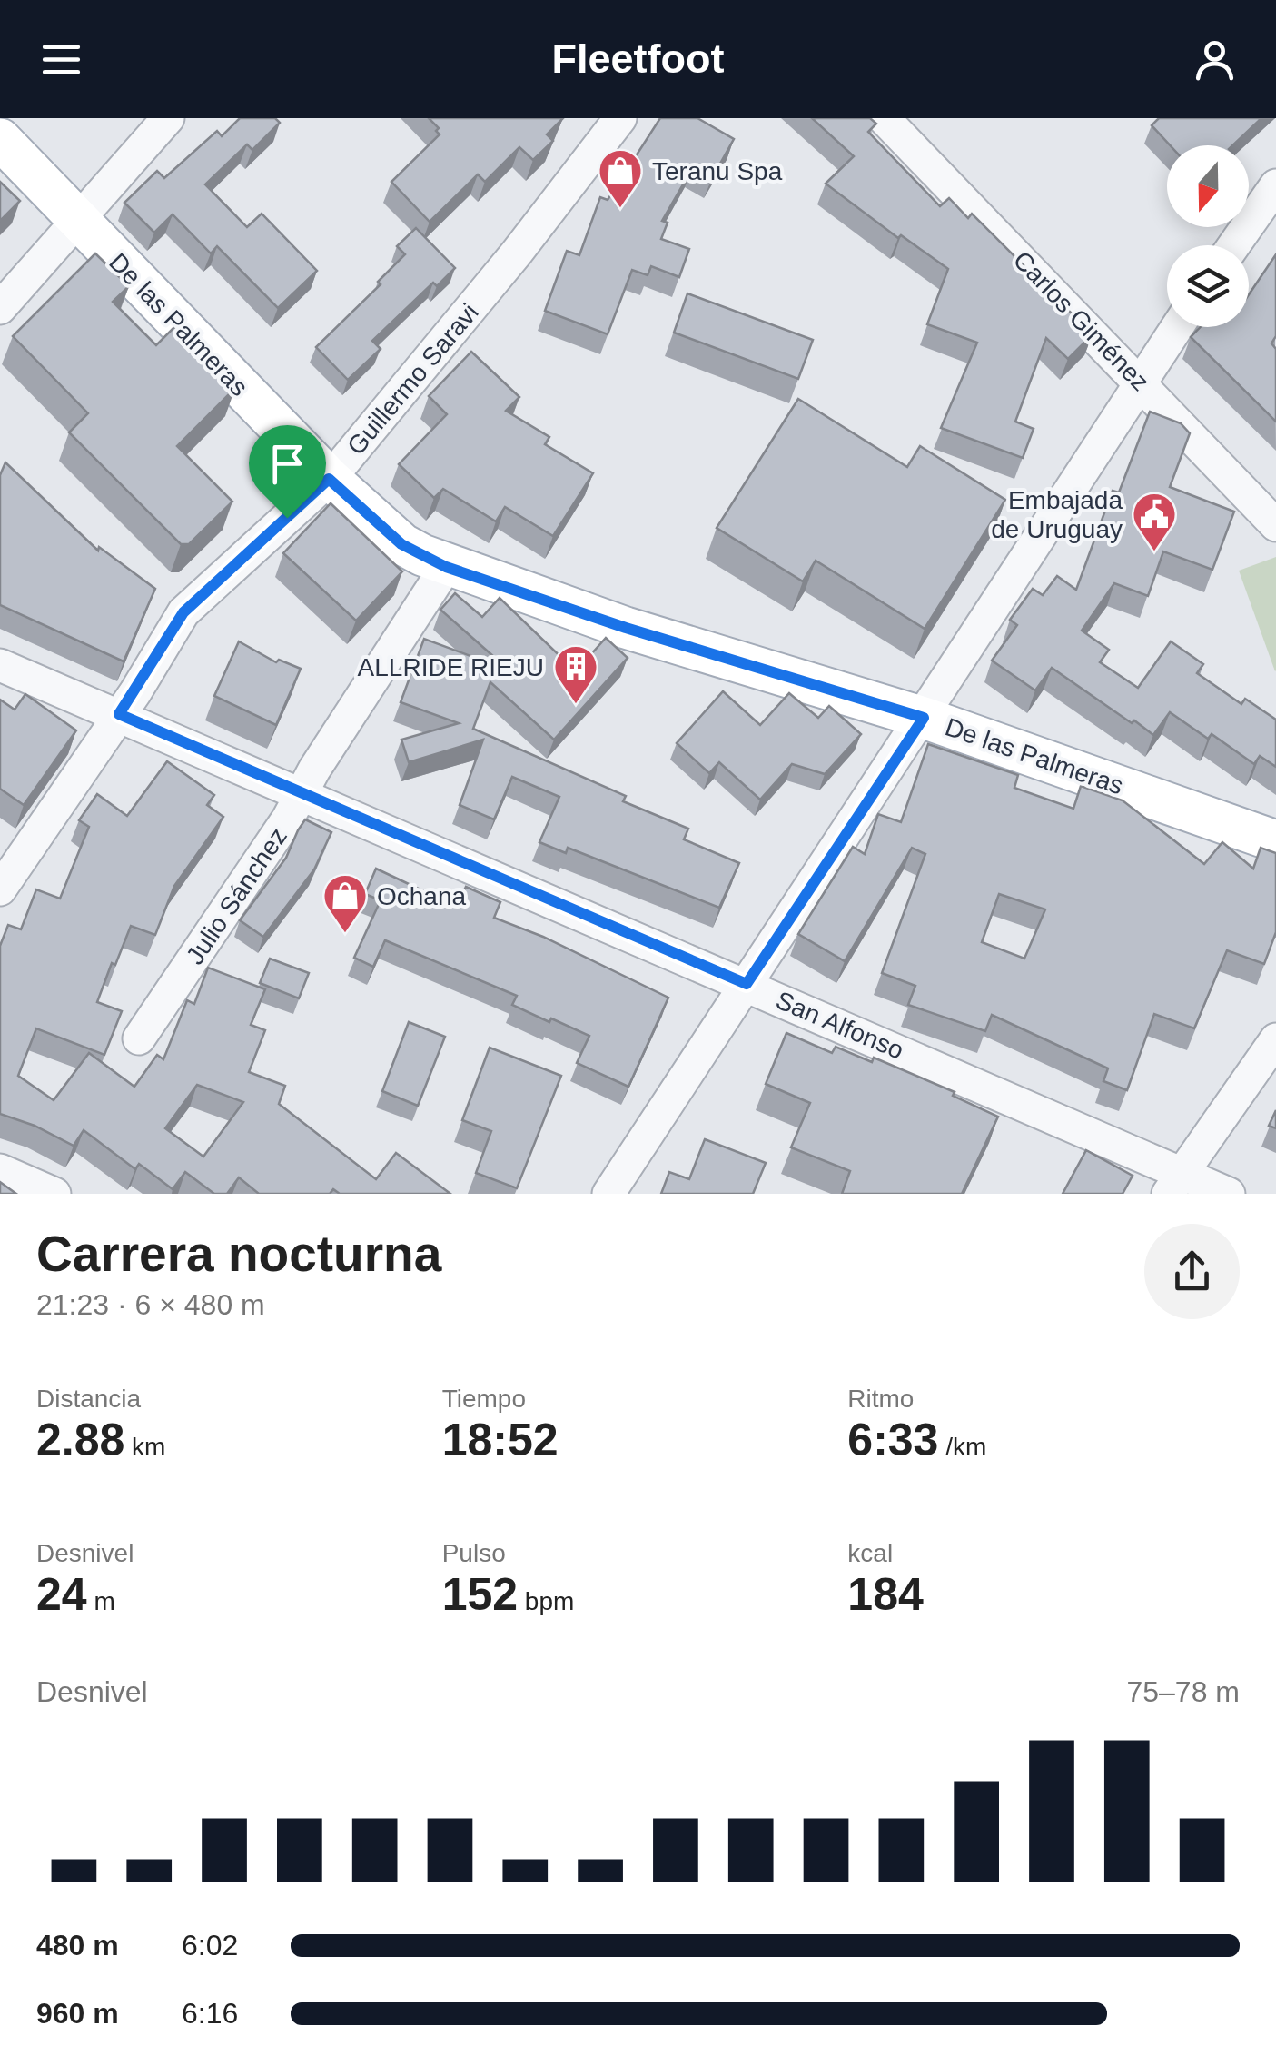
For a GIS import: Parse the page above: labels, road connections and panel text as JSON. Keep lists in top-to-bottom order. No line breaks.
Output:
{"streets":{"main road":["De las Palmeras"],"street":["Carlos Giménez","Guillermo Saravi","Julio Sánchez","San Alfonso"]},"crossings":[["De las Palmeras","Guillermo Saravi"],["De las Palmeras","Julio Sánchez"],["Guillermo Saravi","San Alfonso"],["Julio Sánchez","San Alfonso"]],"places":{"shop":["Teranu Spa","Ochana"],"public building":["Embajada de Uruguay"],"building":["ALLRIDE RIEJU"]},"north":"bottom","page":{"header":"Fleetfoot","heading":["Carrera nocturna","21:23 · 6 × 480 m"],"stats":[["Distancia","2.88 km"],["Tiempo","18:52"],["Ritmo","6:33 /km"],["Desnivel","24 m"],["Pulso","152 bpm"],["kcal","184"]],"chart":["Desnivel","75–78 m"],"list":[{"name":"480 m","note":"6:02"},{"name":"960 m","note":"6:16"}]}}
